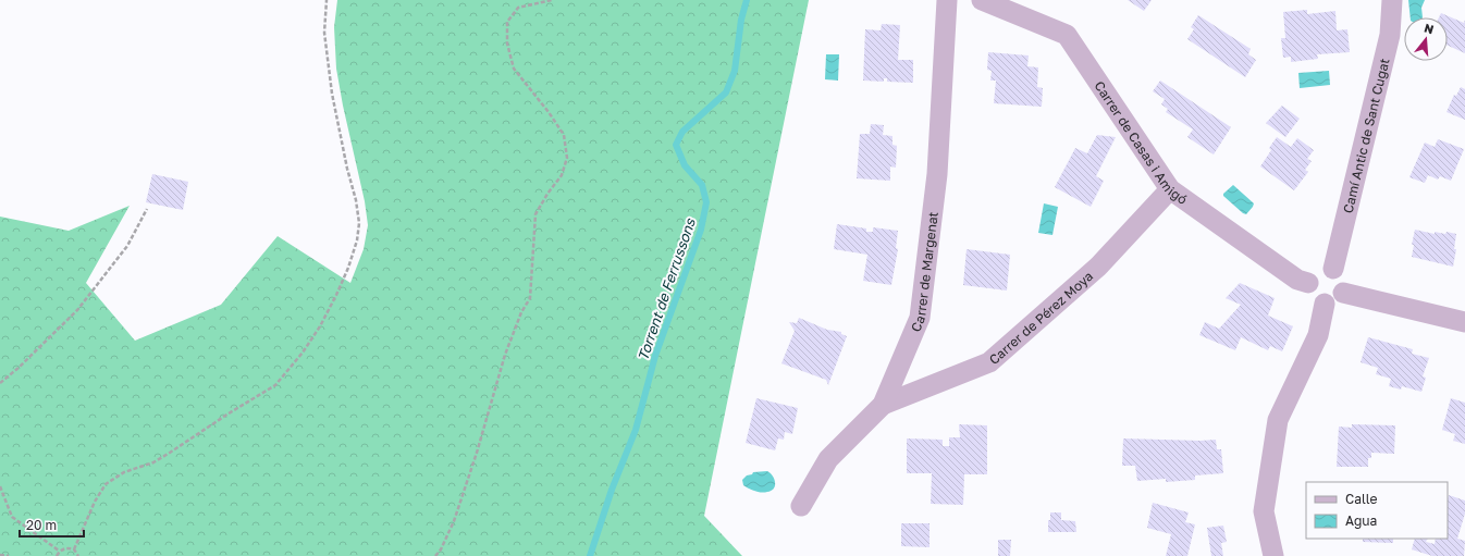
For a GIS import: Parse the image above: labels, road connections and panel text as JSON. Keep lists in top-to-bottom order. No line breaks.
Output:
{"streets":{"street":["Camí Antic de Sant Cugat","Carrer de Casas i Amigó","Carrer de Margenat","Carrer de Pérez Moya"]},"crossings":[["Camí Antic de Sant Cugat","Carrer de Casas i Amigó"],["Carrer de Casas i Amigó","Carrer de Pérez Moya"],["Carrer de Margenat","Carrer de Pérez Moya"]],"water":["Torrent de Ferrussons"],"legend":["Calle","Agua"],"scale_bar":"20 m","north":"top"}
